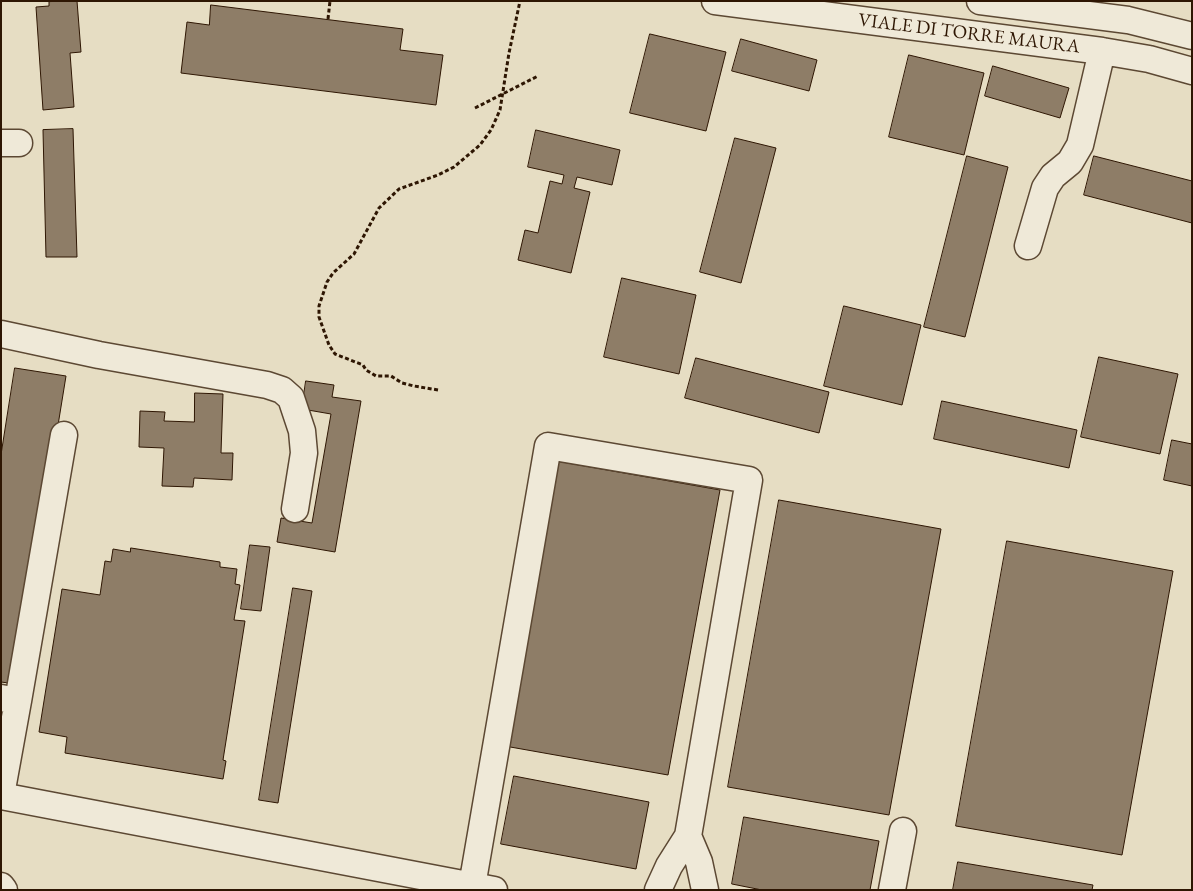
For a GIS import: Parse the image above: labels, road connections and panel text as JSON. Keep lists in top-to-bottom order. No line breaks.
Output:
{"streets":{"street":["VIALE DI TORRE MAURA"]}}
